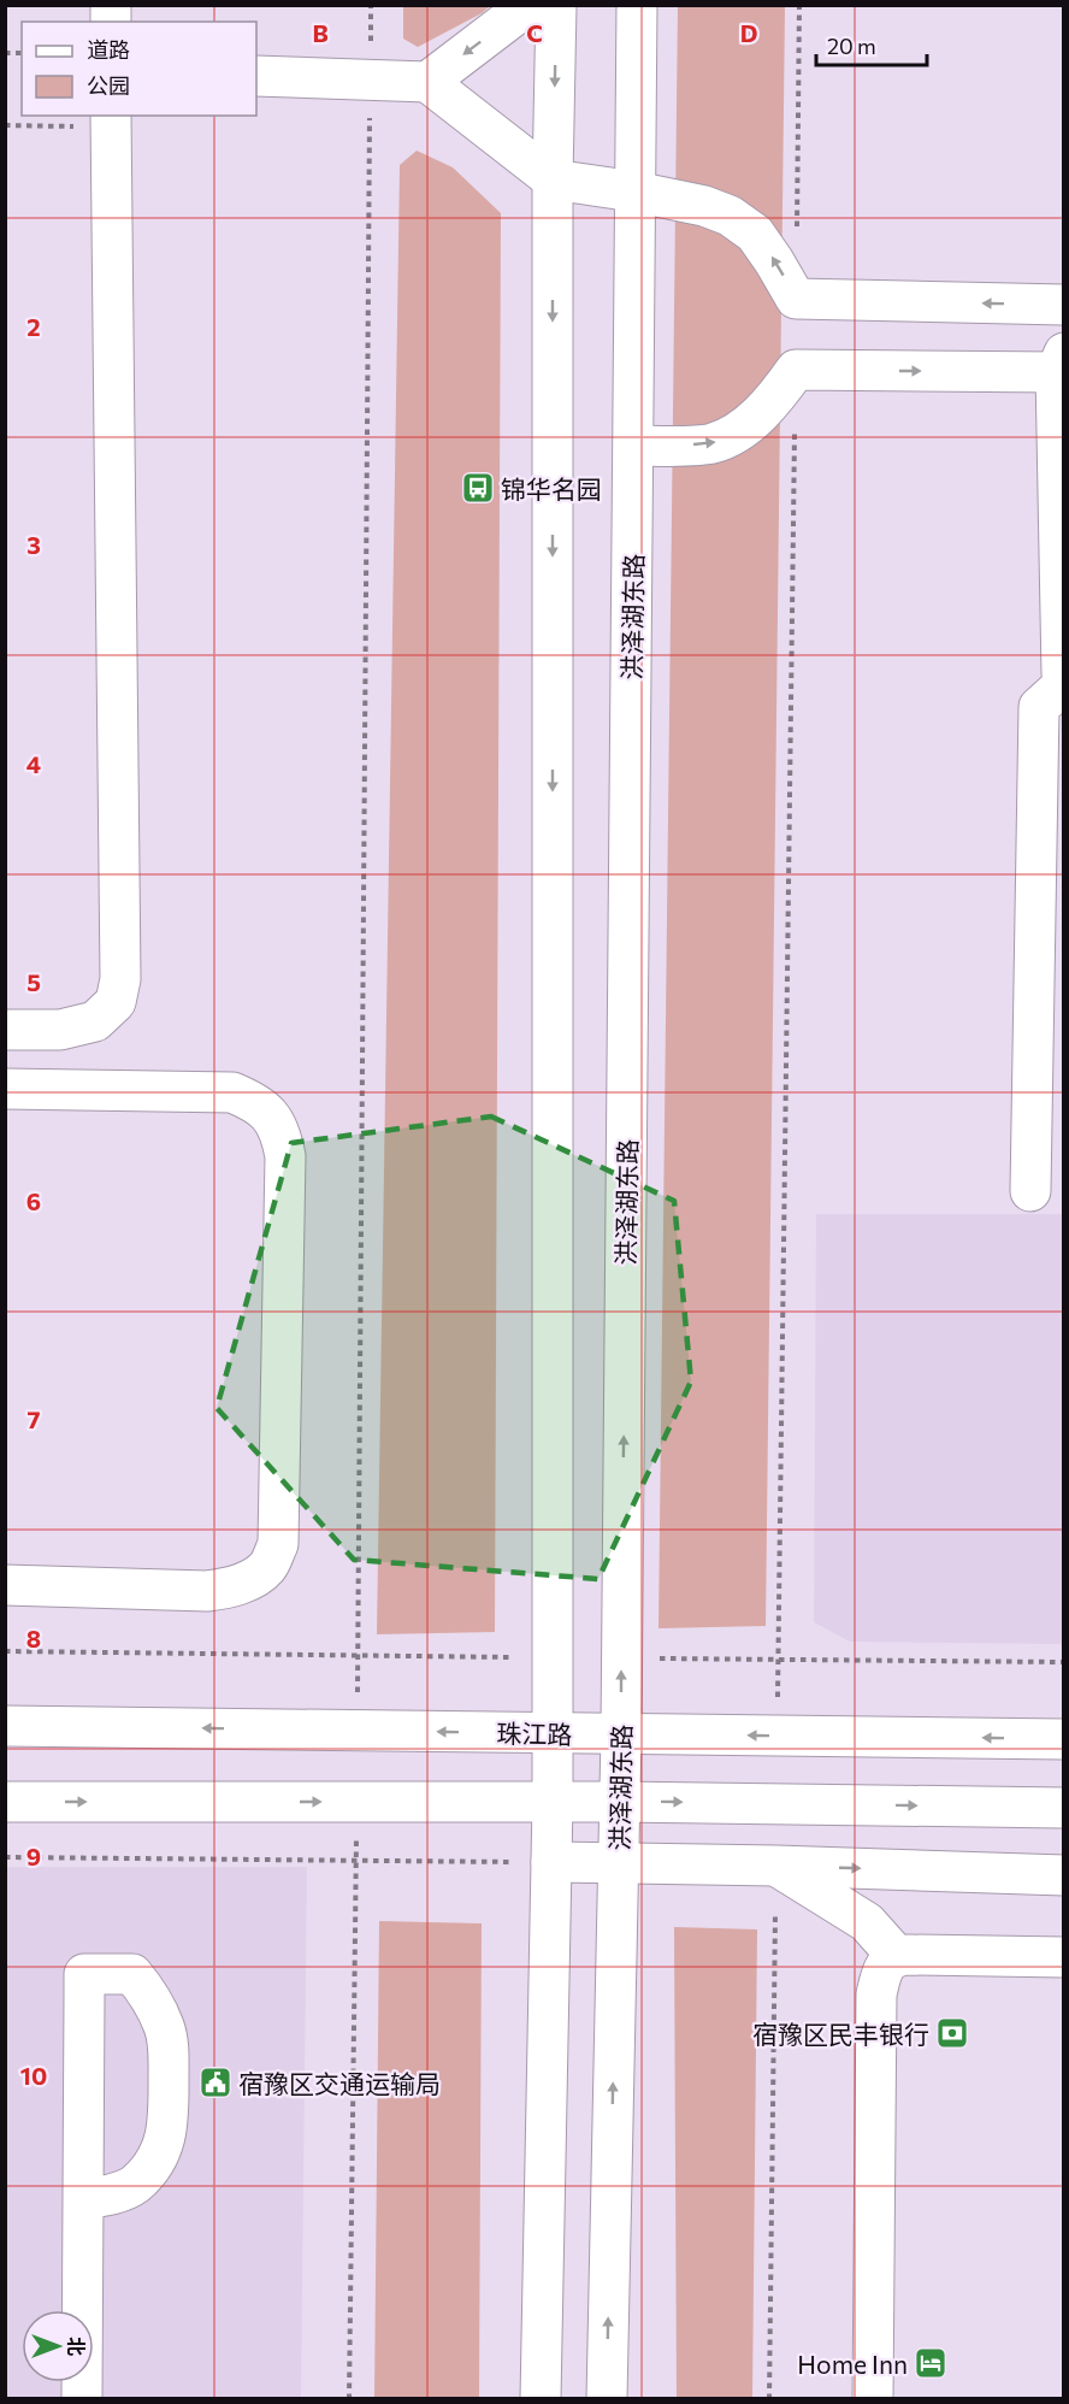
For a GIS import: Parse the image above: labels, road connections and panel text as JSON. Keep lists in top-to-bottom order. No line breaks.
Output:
{"streets":{"main road":["洪泽湖东路","珠江路"]},"crossings":[["洪泽湖东路","珠江路"]],"places":{"bus stop":["锦华名园"],"bank":["宿豫区民丰银行"],"public building":["宿豫区交通运输局"],"hotel":["Home Inn"]},"legend":["道路","公园"],"scale_bar":"20 m","north":"right","grid":{"columns":["B","C","D"],"rows":["2","3","4","5","6","7","8","9","10"]}}
